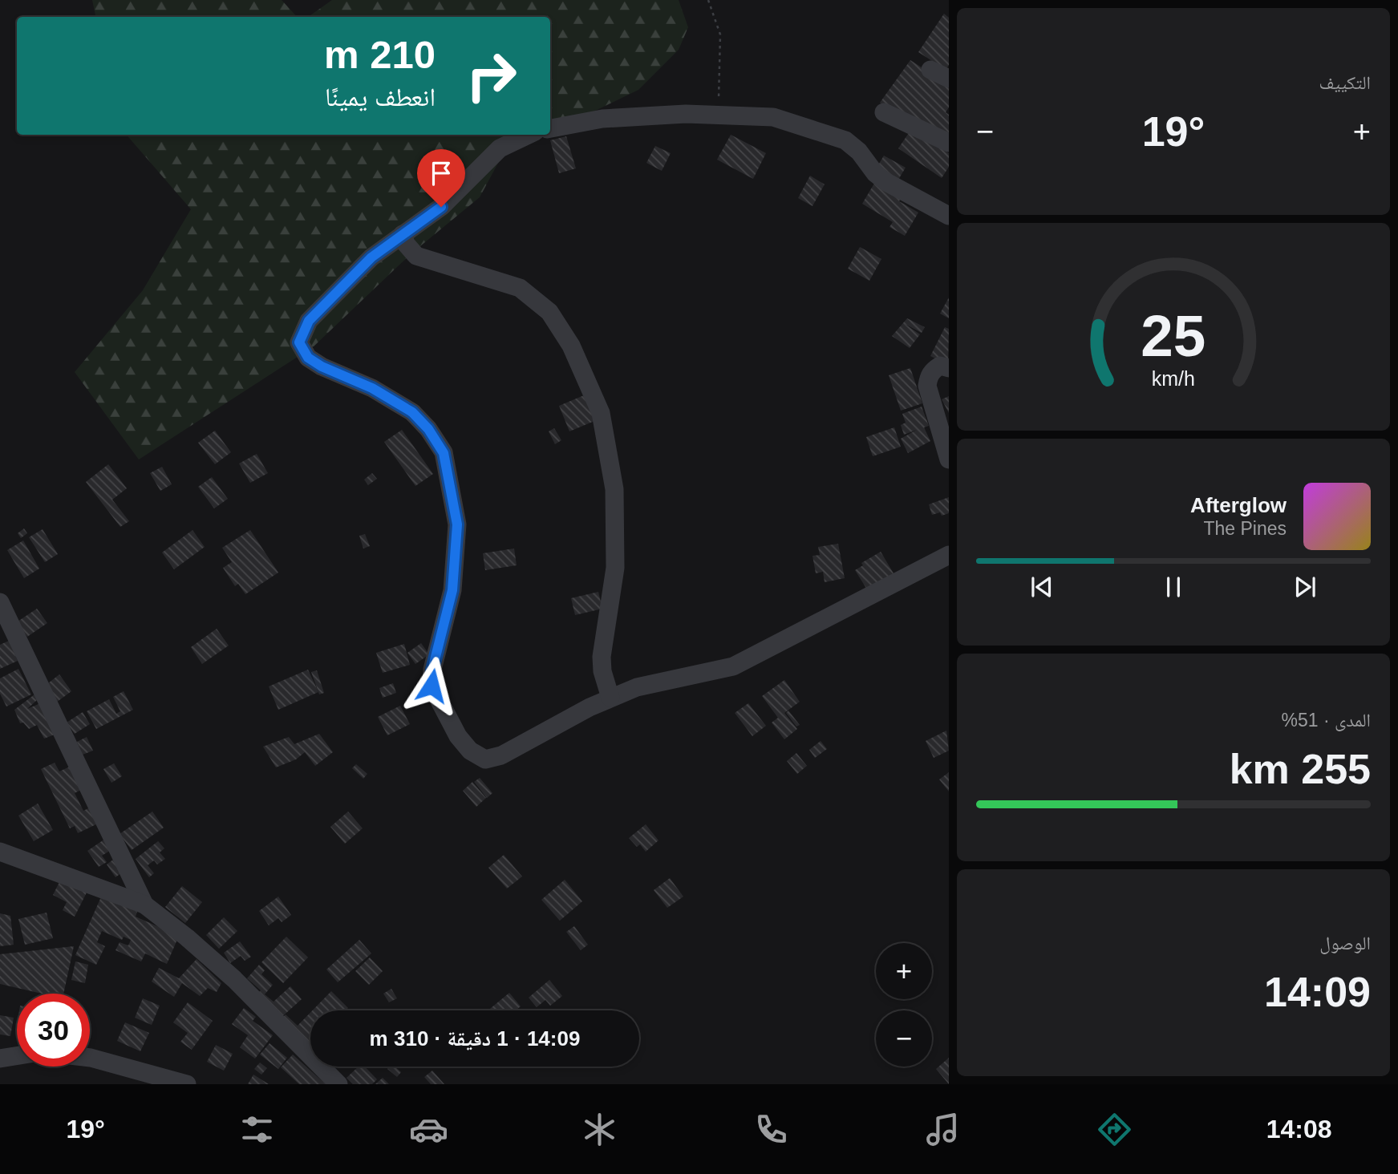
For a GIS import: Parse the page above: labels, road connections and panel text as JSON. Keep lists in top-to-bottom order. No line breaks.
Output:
{"page":{"tile":["التكييف",["المدى · 51%","255 km"],["الوصول","14:09"]],"turn":["210 m","انعطف يمينًا"],"heat":["−","19°","+"],"song":["Afterglow","The Pines"],"map_buttons":["+","−"],"limit":"30","trip":"14:09 · 1 دقيقة · 310 m","tabs":["14:08","19°"],"gauge":["25","km/h"]}}
